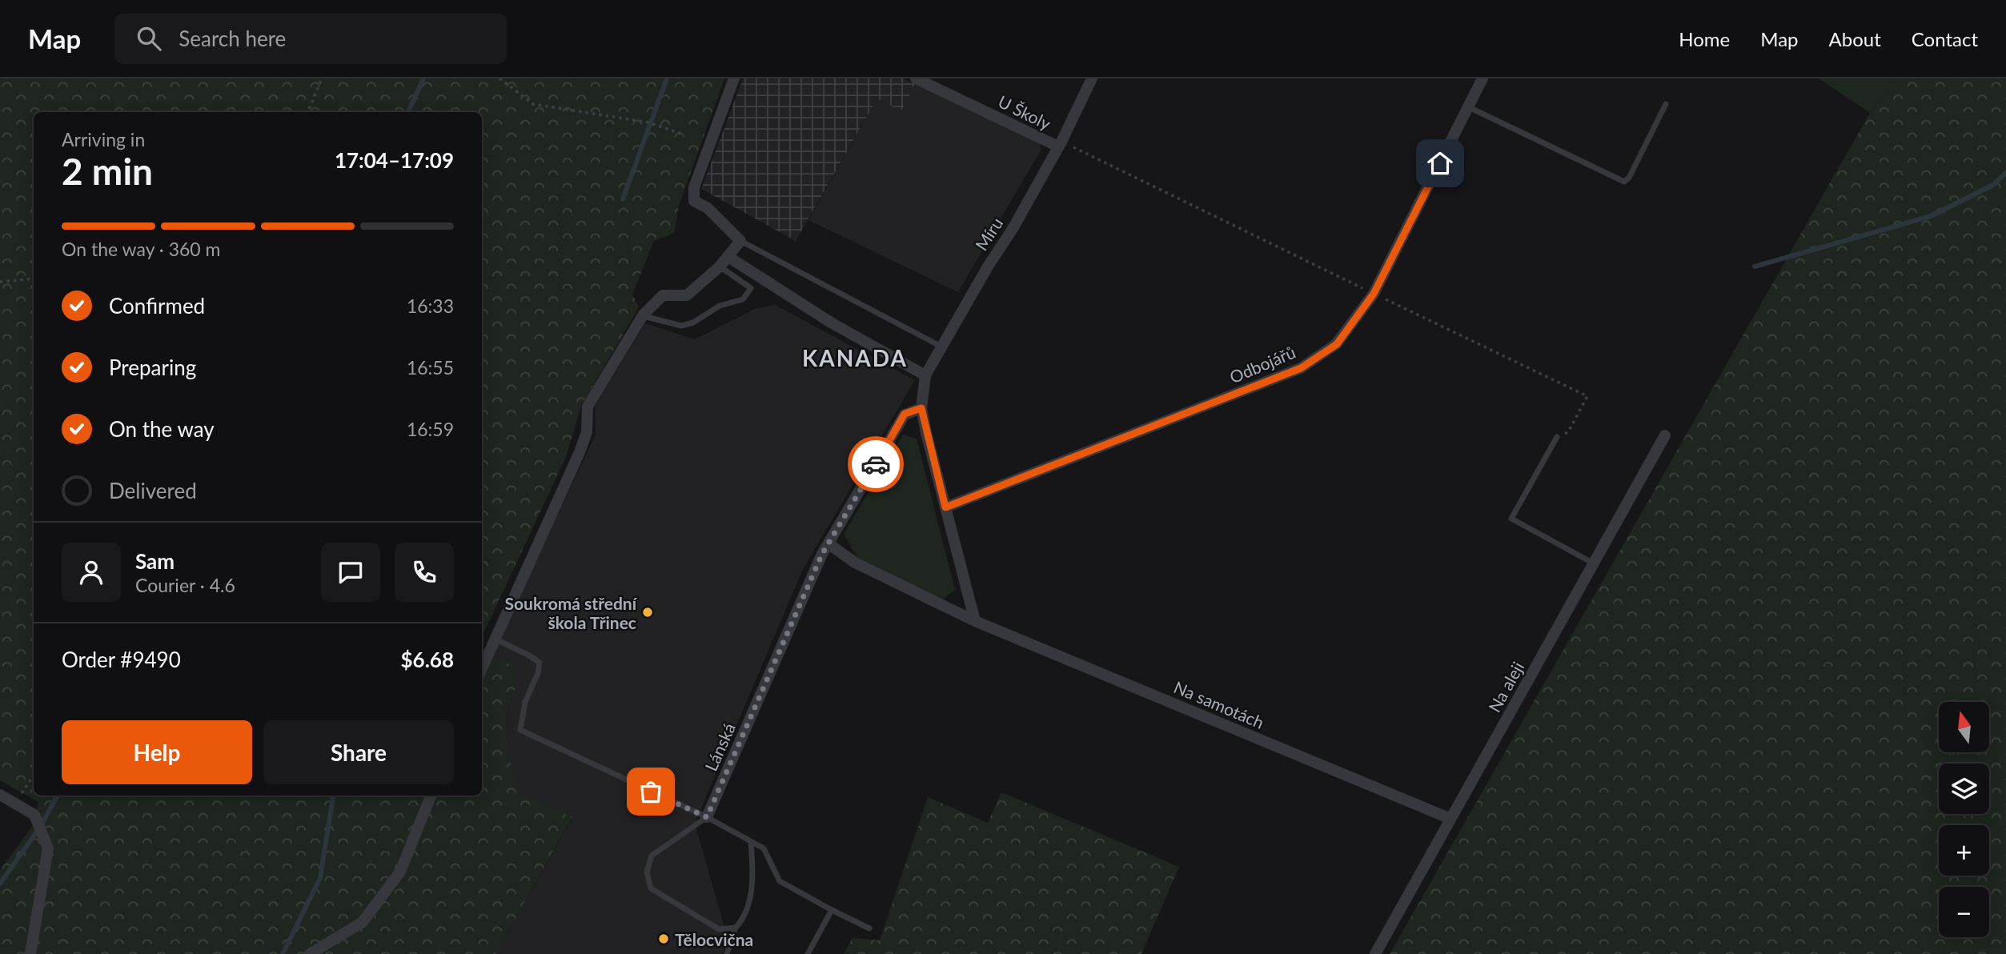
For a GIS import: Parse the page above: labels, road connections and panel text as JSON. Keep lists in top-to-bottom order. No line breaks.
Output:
{"streets":{"street":["U Školy","Míru","Odbojářů","Na aleji","Na samotách","Lánská"]},"crossings":[["U Školy","Míru"],["Míru","Lánská"],["Na aleji","Na samotách"],["Na samotách","Lánská"]],"districts":["KANADA"],"places":["Soukromá střední škola Třinec","Tělocvična"],"north":"top","page":{"header":"Map","search":"Search here","nav":["Home","Map","About","Contact"],"heading":["2 min","Arriving in","17:04–17:09"],"panel":["Sam","Courier · 4.6","Order #9490","$6.68"],"bar":"On the way · 360 m","list":[["Confirmed","16:33"],["Preparing","16:55"],["On the way","16:59"],"Delivered"],"map_buttons":["+","−"],"buttons":["Help","Share"]}}
